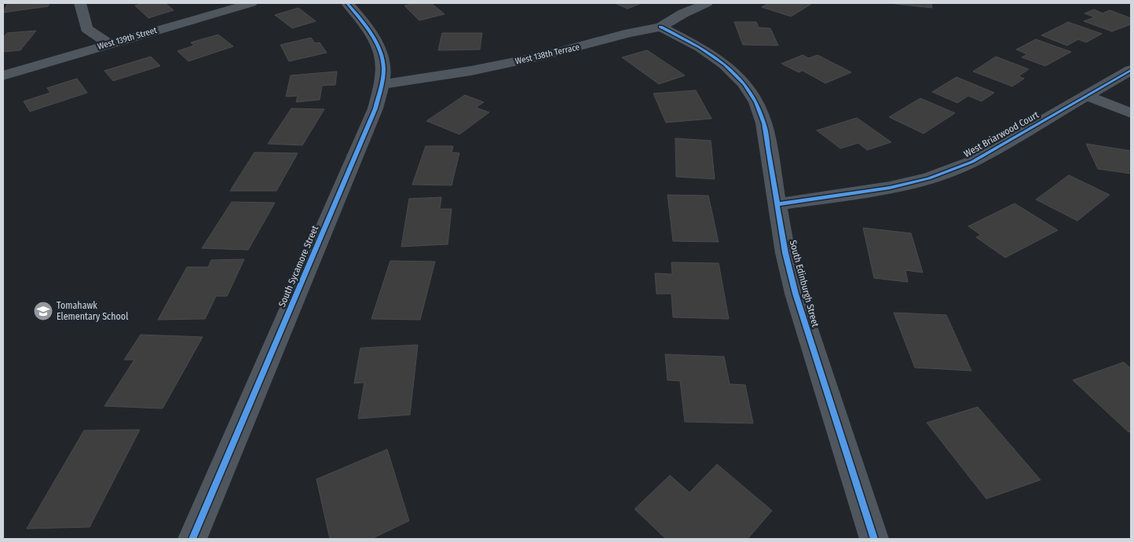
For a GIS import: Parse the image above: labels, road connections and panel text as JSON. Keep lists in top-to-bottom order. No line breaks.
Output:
{"streets":{"street":["West 139th Street","West 138th Terrace","West Briarwood Court","South Sycamore Street","South Edinburgh Street"]},"crossings":[["West 138th Terrace","South Sycamore Street"],["West 138th Terrace","South Edinburgh Street"],["West Briarwood Court","South Edinburgh Street"]],"places":{"school or university":["Tomahawk Elementary School"]}}
